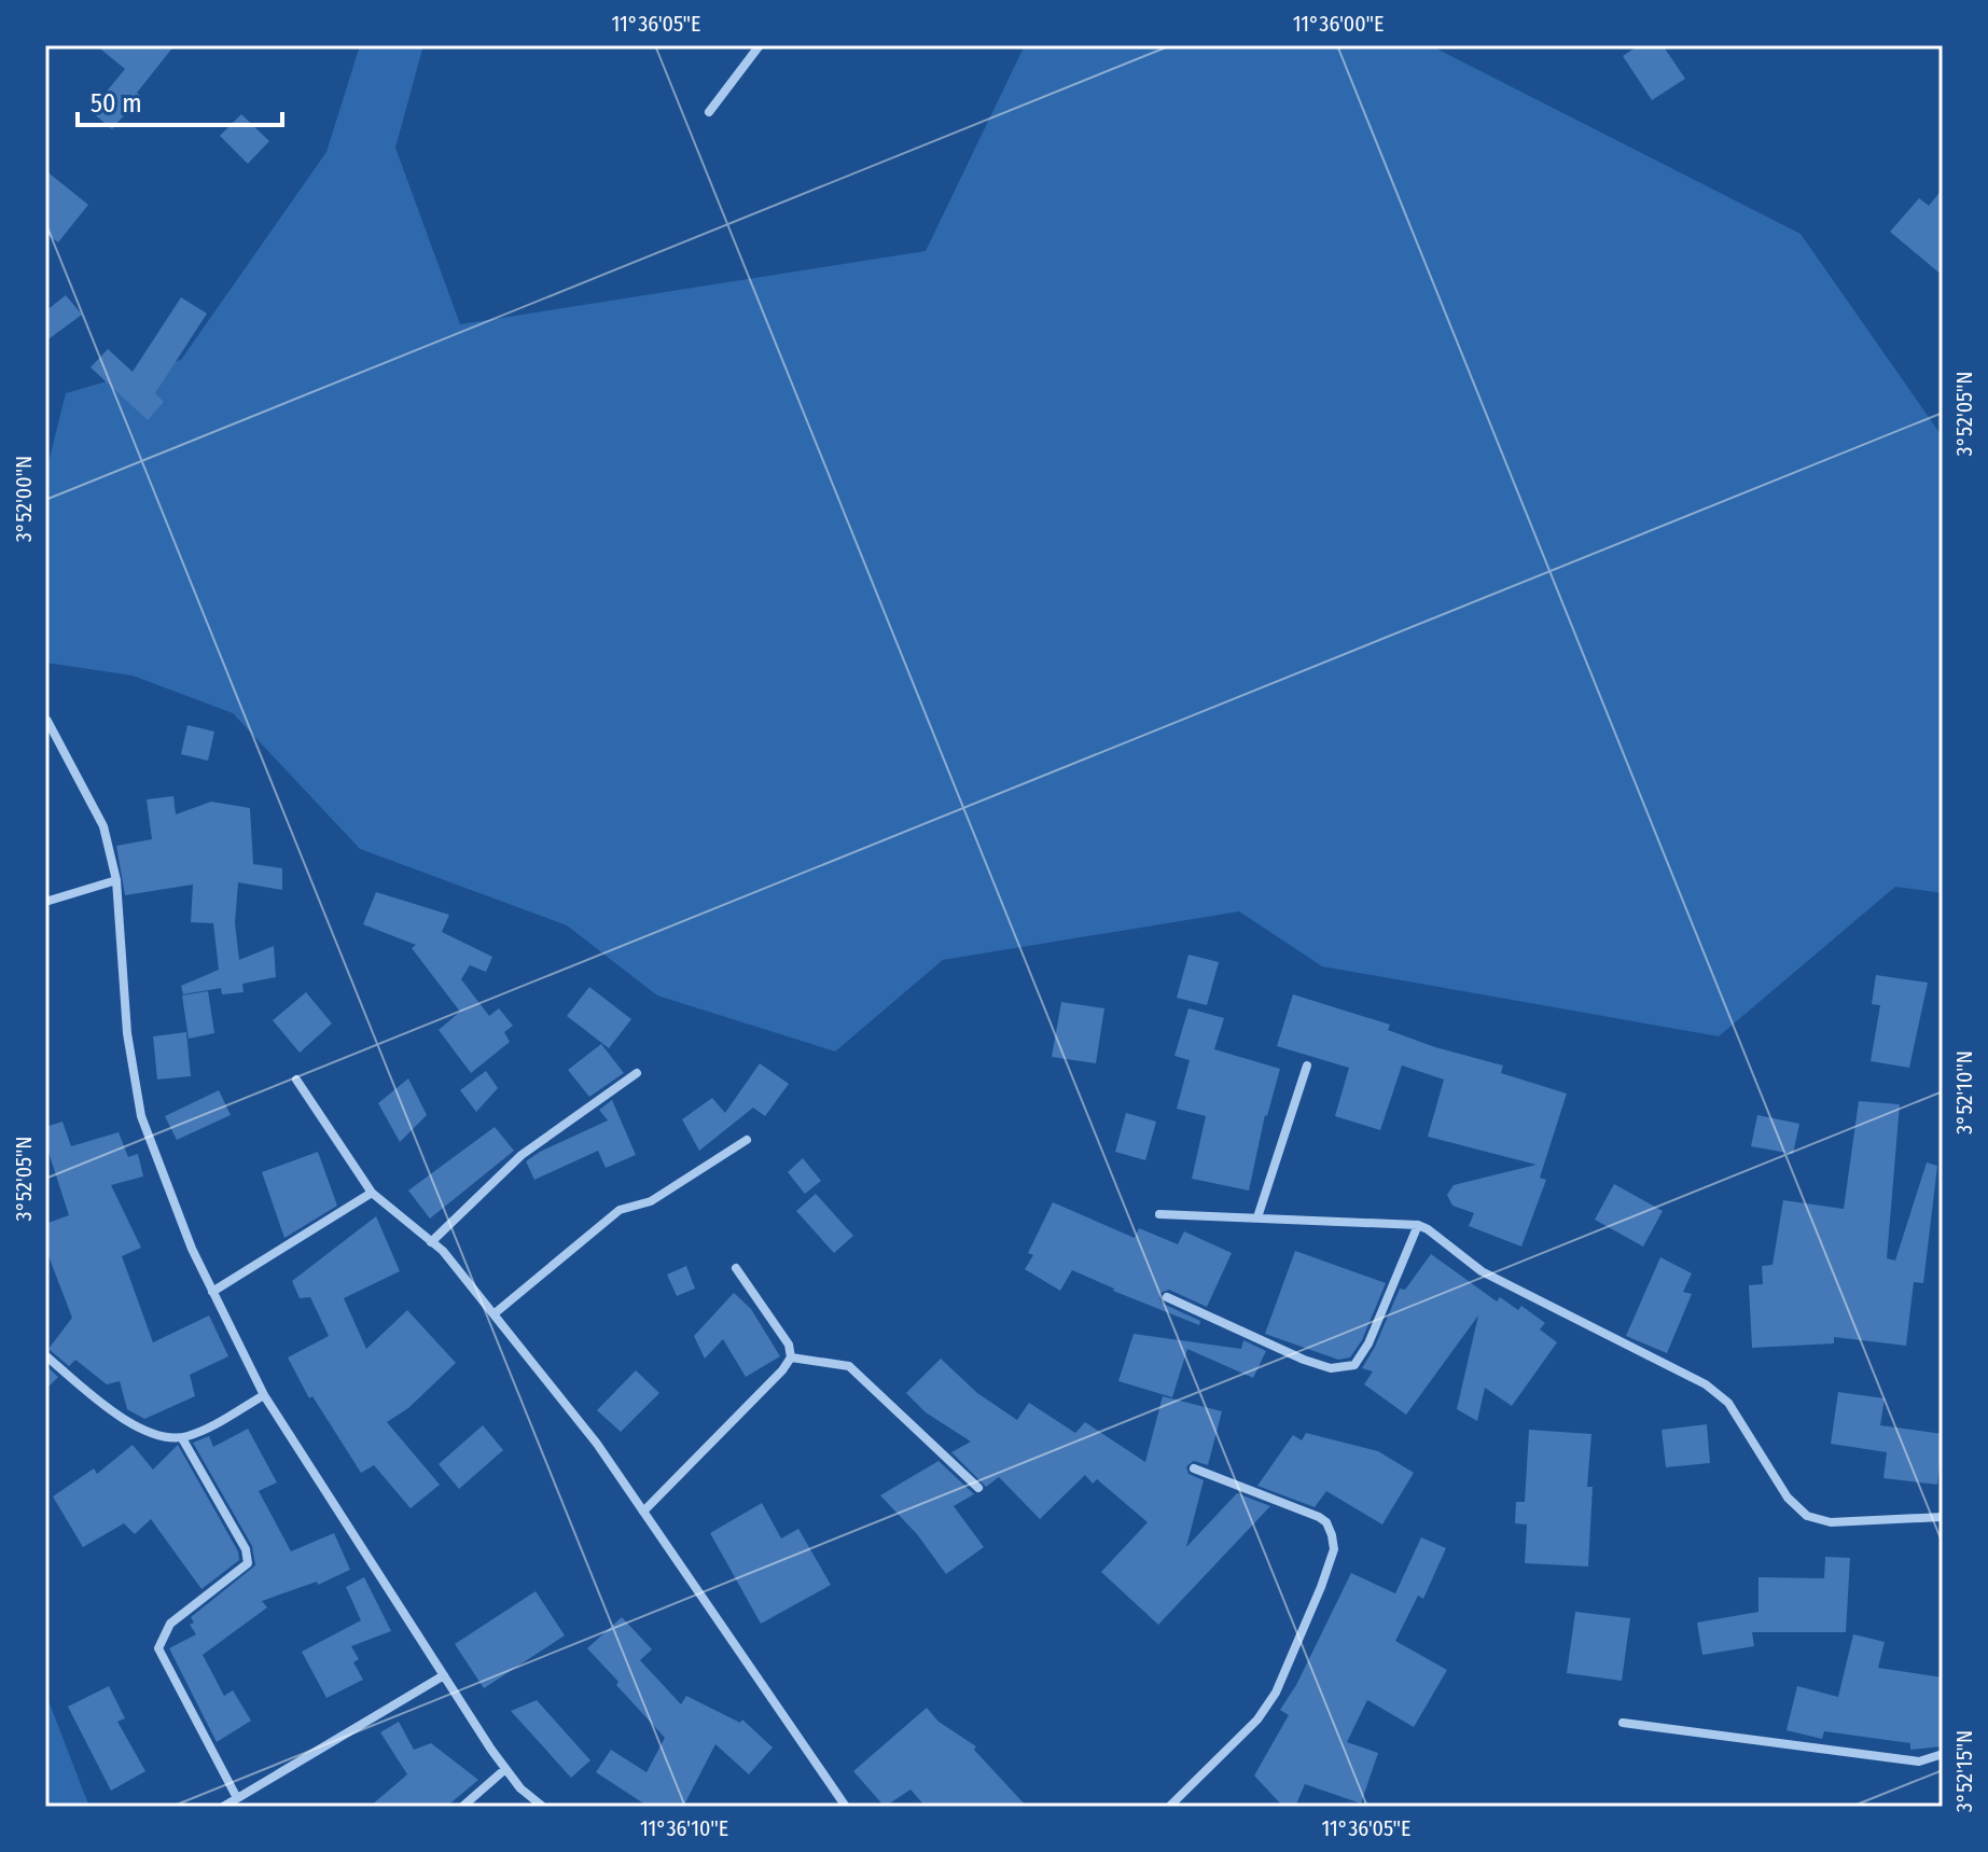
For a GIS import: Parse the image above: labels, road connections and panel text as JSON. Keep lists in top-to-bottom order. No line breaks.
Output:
{"scale_bar":"50 m","coordinates":["11°36'05\"E","11°36'00\"E","3°52'05\"N","3°52'00\"N","3°52'10\"N","3°52'15\"N","11°36'10\"E"]}
